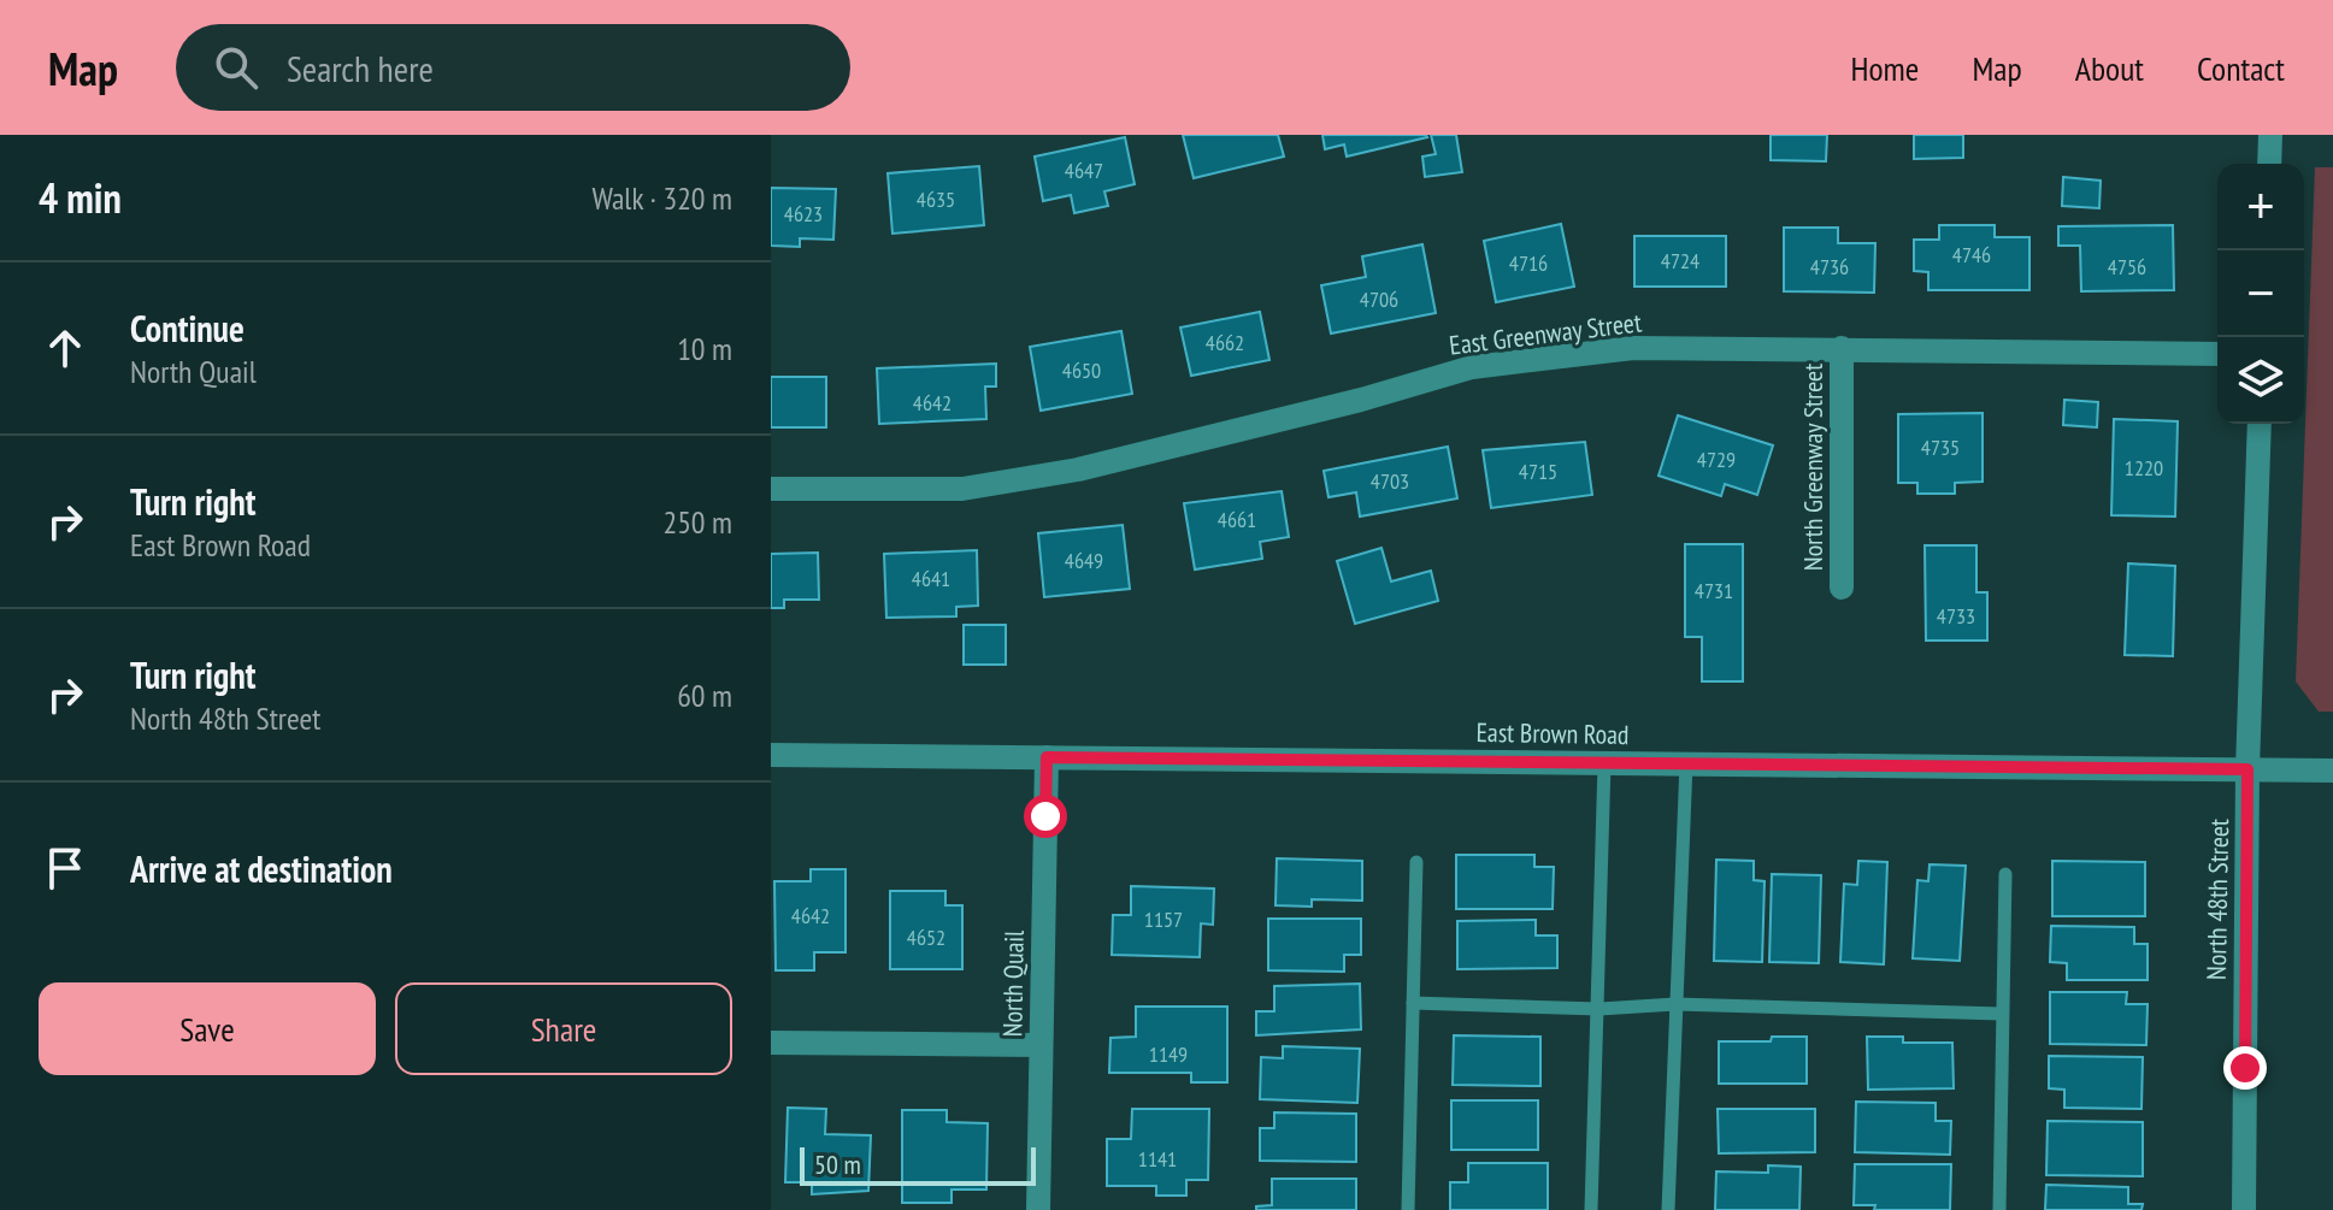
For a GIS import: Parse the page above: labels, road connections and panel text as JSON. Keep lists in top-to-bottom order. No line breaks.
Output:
{"streets":{"street":["East Greenway Street","North Greenway Street","East Brown Road","North 48th Street","North Quail"]},"crossings":[["East Greenway Street","North Greenway Street"],["East Brown Road","North 48th Street"],["East Brown Road","North Quail"]],"house_numbers":["4647","4635","4623","4746","4724","4716","4736","4756","4706","4662","4650","4642","4735","4729","1220","4715","4703","4661","4649","4641","4731","4733","4642","1157","4652","1149","1141"],"scale_bar":"50 m","page":{"header":"Map","search":"Search here","nav":["Home","Map","About","Contact"],"heading":["4 min","Walk · 320 m"],"map_buttons":["+","−"],"list":[["Continue","North Quail","10 m"],["Turn right","East Brown Road","250 m"],["Turn right","North 48th Street","60 m"],"Arrive at destination"],"buttons":["Save","Share"],"scale":"50 m"}}
